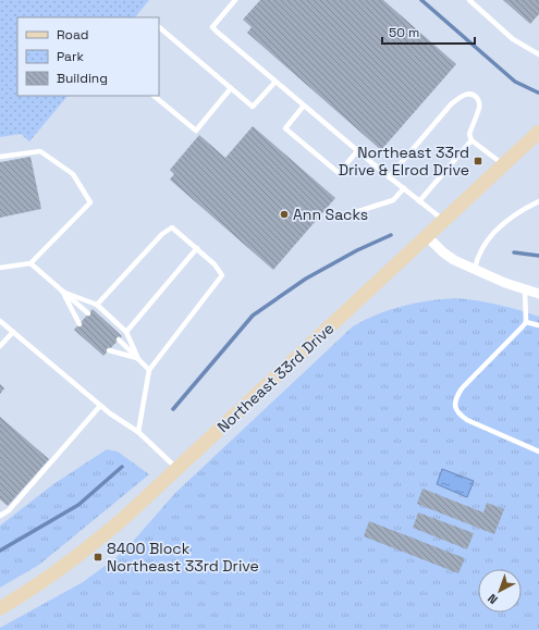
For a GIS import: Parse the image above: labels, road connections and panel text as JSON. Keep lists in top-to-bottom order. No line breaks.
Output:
{"streets":{"main road":["Northeast 33rd Drive"]},"places":{"transit":["Northeast 33rd Drive & Elrod Drive","8400 Block Northeast 33rd Drive"],"other":["Ann Sacks"]},"legend":["Road","Park","Building"],"scale_bar":"50 m","north":"bottom left"}
